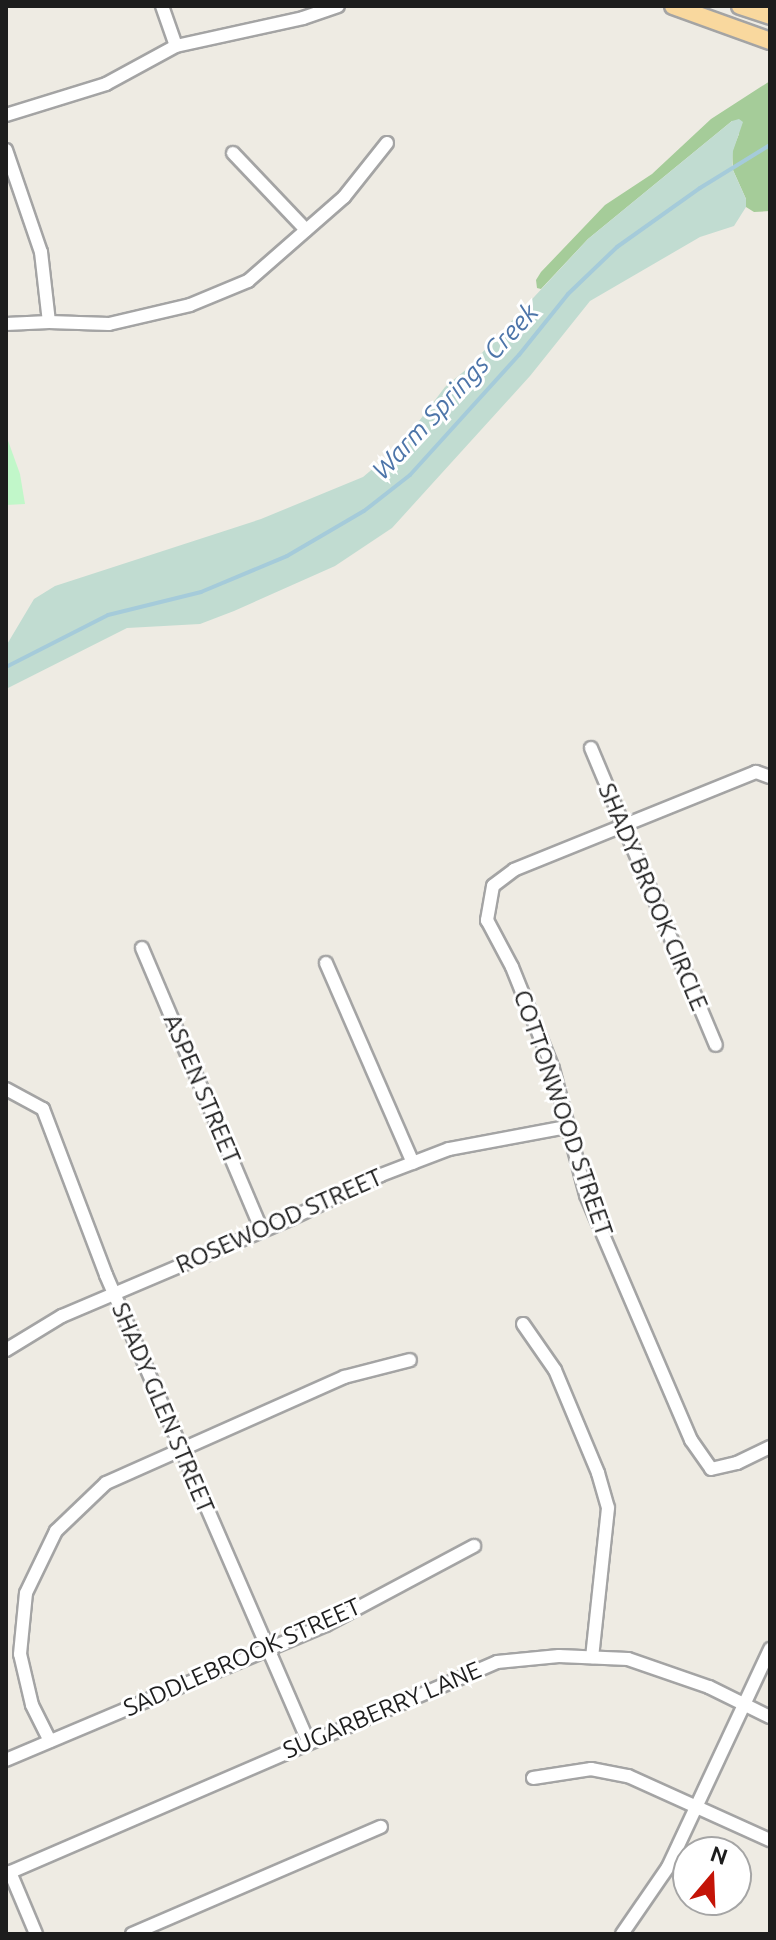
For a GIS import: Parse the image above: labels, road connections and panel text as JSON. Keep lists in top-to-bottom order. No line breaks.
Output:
{"streets":{"street":["SHADY BROOK CIRCLE","ASPEN STREET","COTTONWOOD STREET","ROSEWOOD STREET","SHADY GLEN STREET","SADDLEBROOK STREET","SUGARBERRY LANE"]},"crossings":[["SHADY BROOK CIRCLE","COTTONWOOD STREET"],["ASPEN STREET","ROSEWOOD STREET"],["COTTONWOOD STREET","ROSEWOOD STREET"],["ROSEWOOD STREET","SHADY GLEN STREET"],["SHADY GLEN STREET","SADDLEBROOK STREET"],["SHADY GLEN STREET","SUGARBERRY LANE"]],"water":["Warm Springs Creek"],"north":"top"}
